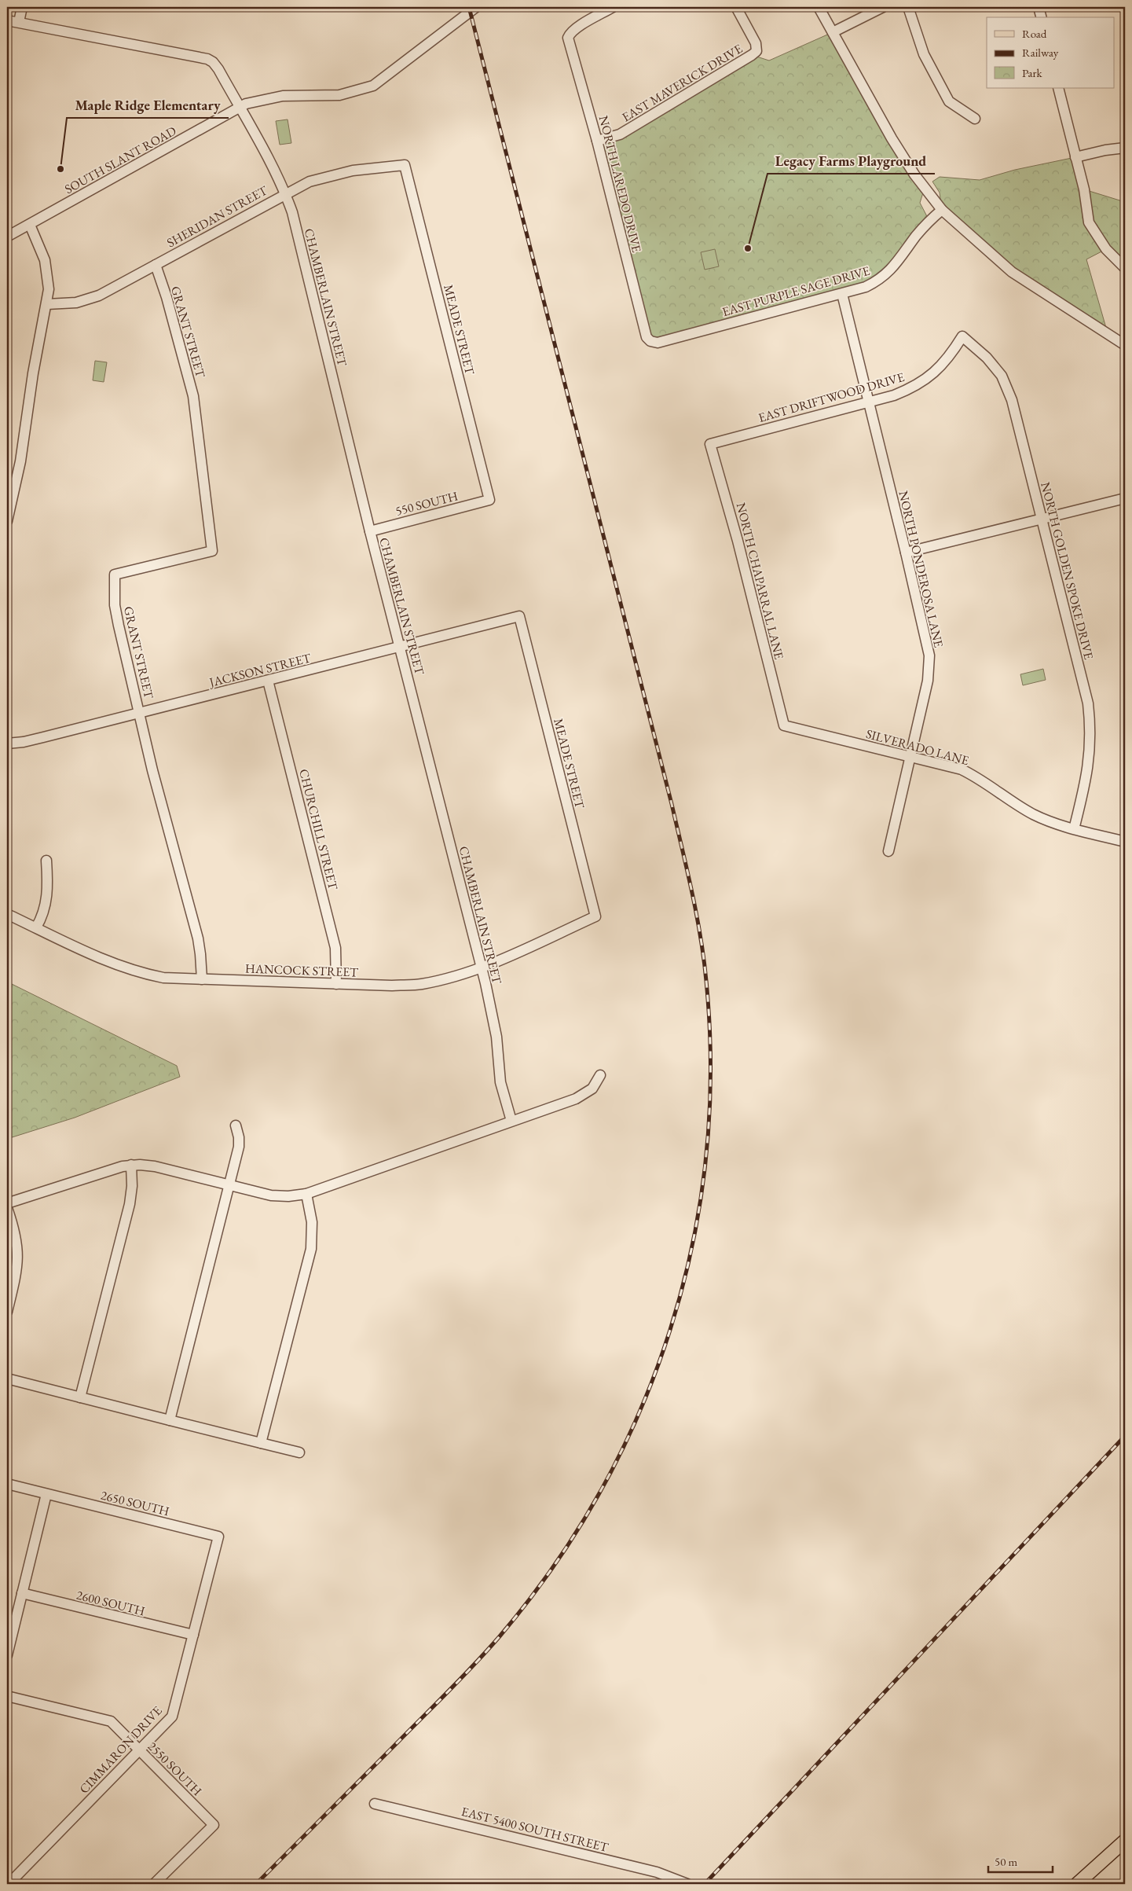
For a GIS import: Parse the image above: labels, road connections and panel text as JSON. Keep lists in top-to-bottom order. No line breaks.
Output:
{"streets":{"street":["EAST MAVERICK DRIVE","SOUTH SLANT ROAD","NORTH LAREDO DRIVE","SHERIDAN STREET","EAST PURPLE SAGE DRIVE","CHAMBERLAIN STREET","MEADE STREET","GRANT STREET","EAST DRIFTWOOD DRIVE","550 SOUTH","NORTH PONDEROSA LANE","NORTH GOLDEN SPOKE DRIVE","NORTH CHAPARRAL LANE","JACKSON STREET","SILVERADO LANE","CHURCHILL STREET","HANCOCK STREET","2650 SOUTH","2600 SOUTH","CIMMARON DRIVE","2550 SOUTH","EAST 5400 SOUTH STREET"]},"crossings":[["EAST MAVERICK DRIVE","NORTH LAREDO DRIVE"],["SOUTH SLANT ROAD","CHAMBERLAIN STREET"],["NORTH LAREDO DRIVE","EAST PURPLE SAGE DRIVE"],["SHERIDAN STREET","CHAMBERLAIN STREET"],["SHERIDAN STREET","MEADE STREET"],["SHERIDAN STREET","GRANT STREET"],["EAST PURPLE SAGE DRIVE","NORTH PONDEROSA LANE"],["CHAMBERLAIN STREET","550 SOUTH"],["CHAMBERLAIN STREET","JACKSON STREET"],["CHAMBERLAIN STREET","HANCOCK STREET"],["MEADE STREET","550 SOUTH"],["MEADE STREET","JACKSON STREET"],["MEADE STREET","HANCOCK STREET"],["GRANT STREET","JACKSON STREET"],["GRANT STREET","HANCOCK STREET"],["EAST DRIFTWOOD DRIVE","NORTH PONDEROSA LANE"],["EAST DRIFTWOOD DRIVE","NORTH GOLDEN SPOKE DRIVE"],["EAST DRIFTWOOD DRIVE","NORTH CHAPARRAL LANE"],["NORTH PONDEROSA LANE","SILVERADO LANE"],["NORTH GOLDEN SPOKE DRIVE","SILVERADO LANE"],["NORTH CHAPARRAL LANE","SILVERADO LANE"],["JACKSON STREET","CHURCHILL STREET"],["CHURCHILL STREET","HANCOCK STREET"],["2650 SOUTH","CIMMARON DRIVE"],["2600 SOUTH","CIMMARON DRIVE"],["CIMMARON DRIVE","2550 SOUTH"]],"places":["Maple Ridge Elementary","Legacy Farms Playground"],"legend":["Road","Railway","Park"],"scale_bar":"50 m"}
